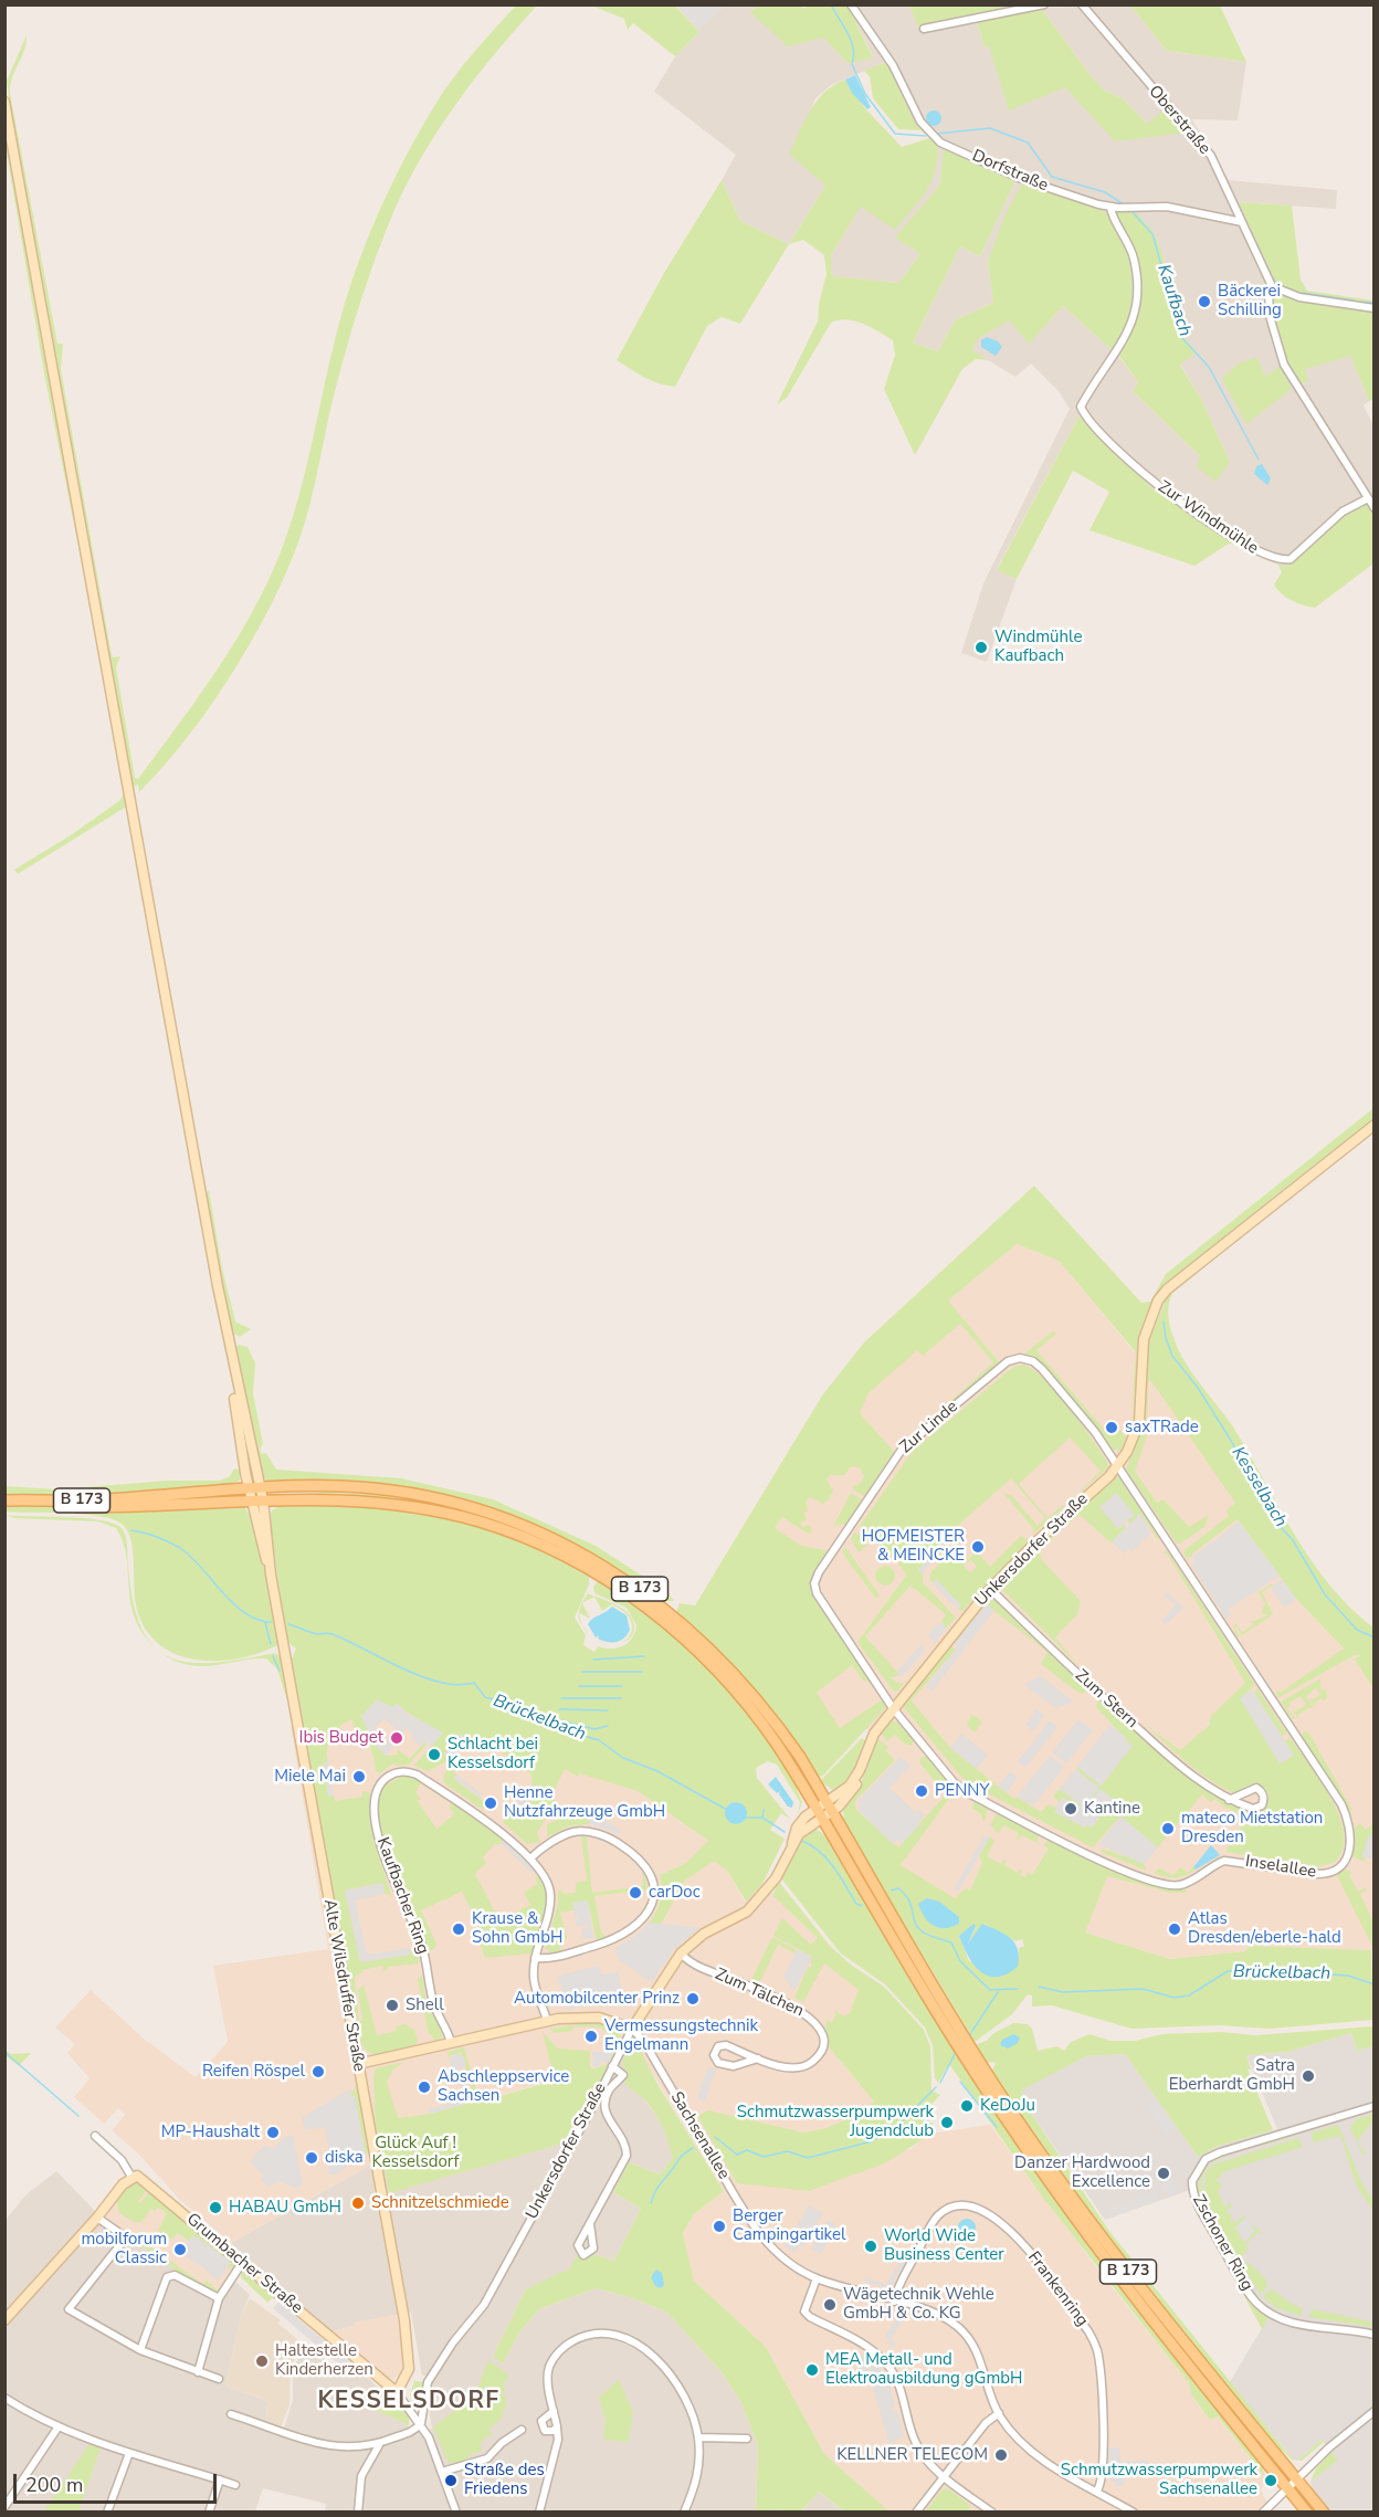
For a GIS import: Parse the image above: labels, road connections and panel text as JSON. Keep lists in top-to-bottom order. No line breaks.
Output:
{"streets":{"main road":["B 173"],"street":["Oberstraße","Dorfstraße","Zur Windmühle","Zur Linde","Unkersdorfer Straße","Zum Stern","Inselallee","Kaufbacher Ring","Alte Wilsdruffer Straße","Zum Tälchen","Sachsenallee","Zschoner Ring","Grumbacher Straße","Frankenring"]},"crossings":[["Oberstraße","Dorfstraße"],["Dorfstraße","Zur Windmühle"],["Zur Linde","Unkersdorfer Straße"],["Zur Linde","Inselallee"],["B 173","Unkersdorfer Straße"],["B 173","Alte Wilsdruffer Straße"],["Unkersdorfer Straße","Zum Stern"],["Unkersdorfer Straße","Inselallee"],["Unkersdorfer Straße","Zum Tälchen"],["Unkersdorfer Straße","Sachsenallee"],["Alte Wilsdruffer Straße","Grumbacher Straße"],["Sachsenallee","Frankenring"]],"districts":["KESSELSDORF"],"water":["Kaufbach","Kesselbach","Brückelbach"],"parks":["Glück Auf ! Kesselsdorf"],"places":["Bäckerei Schilling","Windmühle Kaufbach","saxTRade","HOFMEISTER & MEINCKE","Ibis Budget","Schlacht bei Kesselsdorf","Miele Mai","PENNY","Henne Nutzfahrzeuge GmbH","Kantine","mateco Mietstation Dresden","carDoc","Krause & Sohn GmbH","Atlas Dresden/eberle-hald","Automobilcenter Prinz","Shell","Vermessungstechnik Engelmann","Reifen Röspel","Satra Eberhardt GmbH","Abschleppservice Sachsen","KeDoJu","Schmutzwasserpumpwerk Jugendclub","MP-Haushalt","diska","Danzer Hardwood Excellence","Schnitzelschmiede","HABAU GmbH","Berger Campingartikel","World Wide Business Center","mobilforum Classic","Wägetechnik Wehle GmbH & Co. KG","Haltestelle Kinderherzen","MEA Metall- und Elektroausbildung gGmbH","KELLNER TELECOM","Straße des Friedens","Schmutzwasserpumpwerk Sachsenallee"],"scale_bar":"200 m"}
